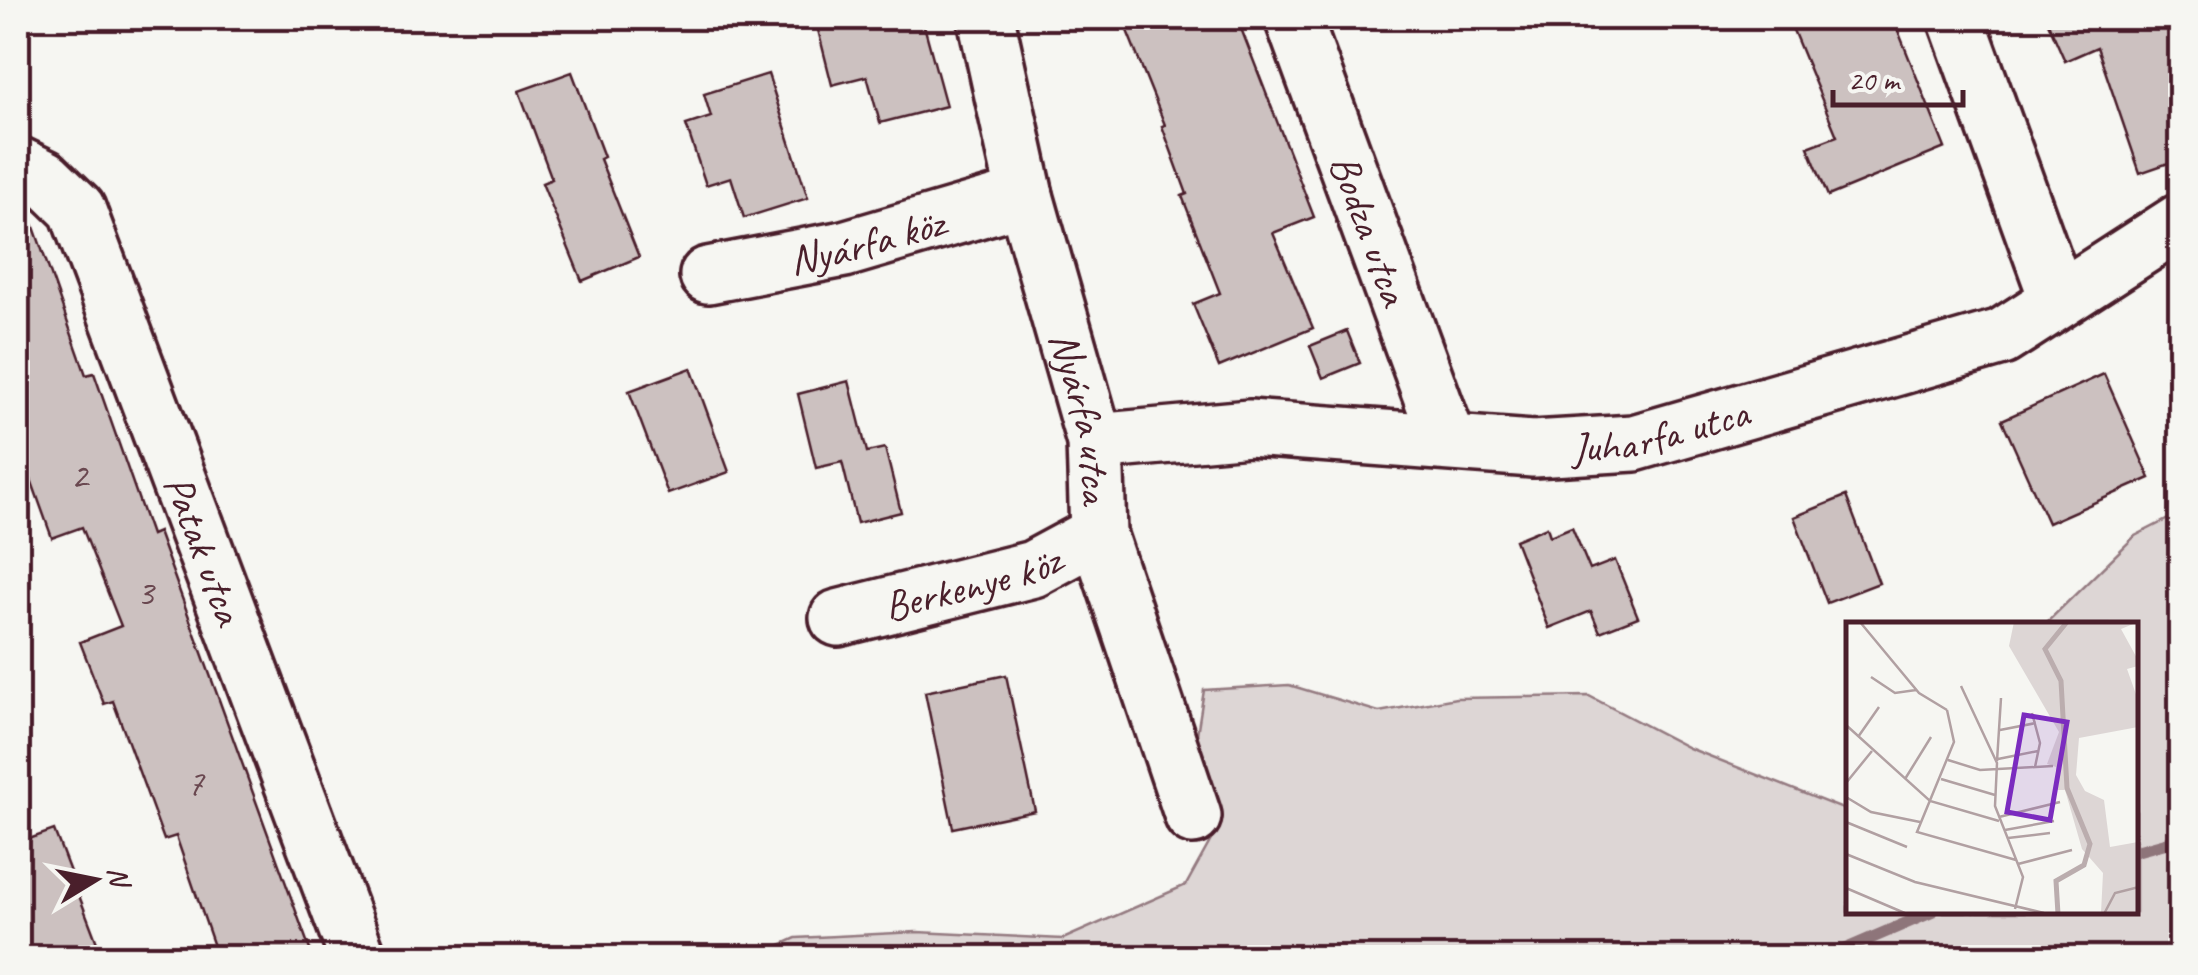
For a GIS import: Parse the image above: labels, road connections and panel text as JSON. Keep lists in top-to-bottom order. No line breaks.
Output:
{"streets":{"street":["Bodza utca","Nyárfa köz","Nyárfa utca","Juharfa utca","Patak utca","Berkenye köz"]},"crossings":[["Bodza utca","Juharfa utca"],["Nyárfa köz","Nyárfa utca"],["Nyárfa utca","Juharfa utca"],["Nyárfa utca","Berkenye köz"]],"house_numbers":["2","3","7"],"scale_bar":"20 m","north":"right"}
